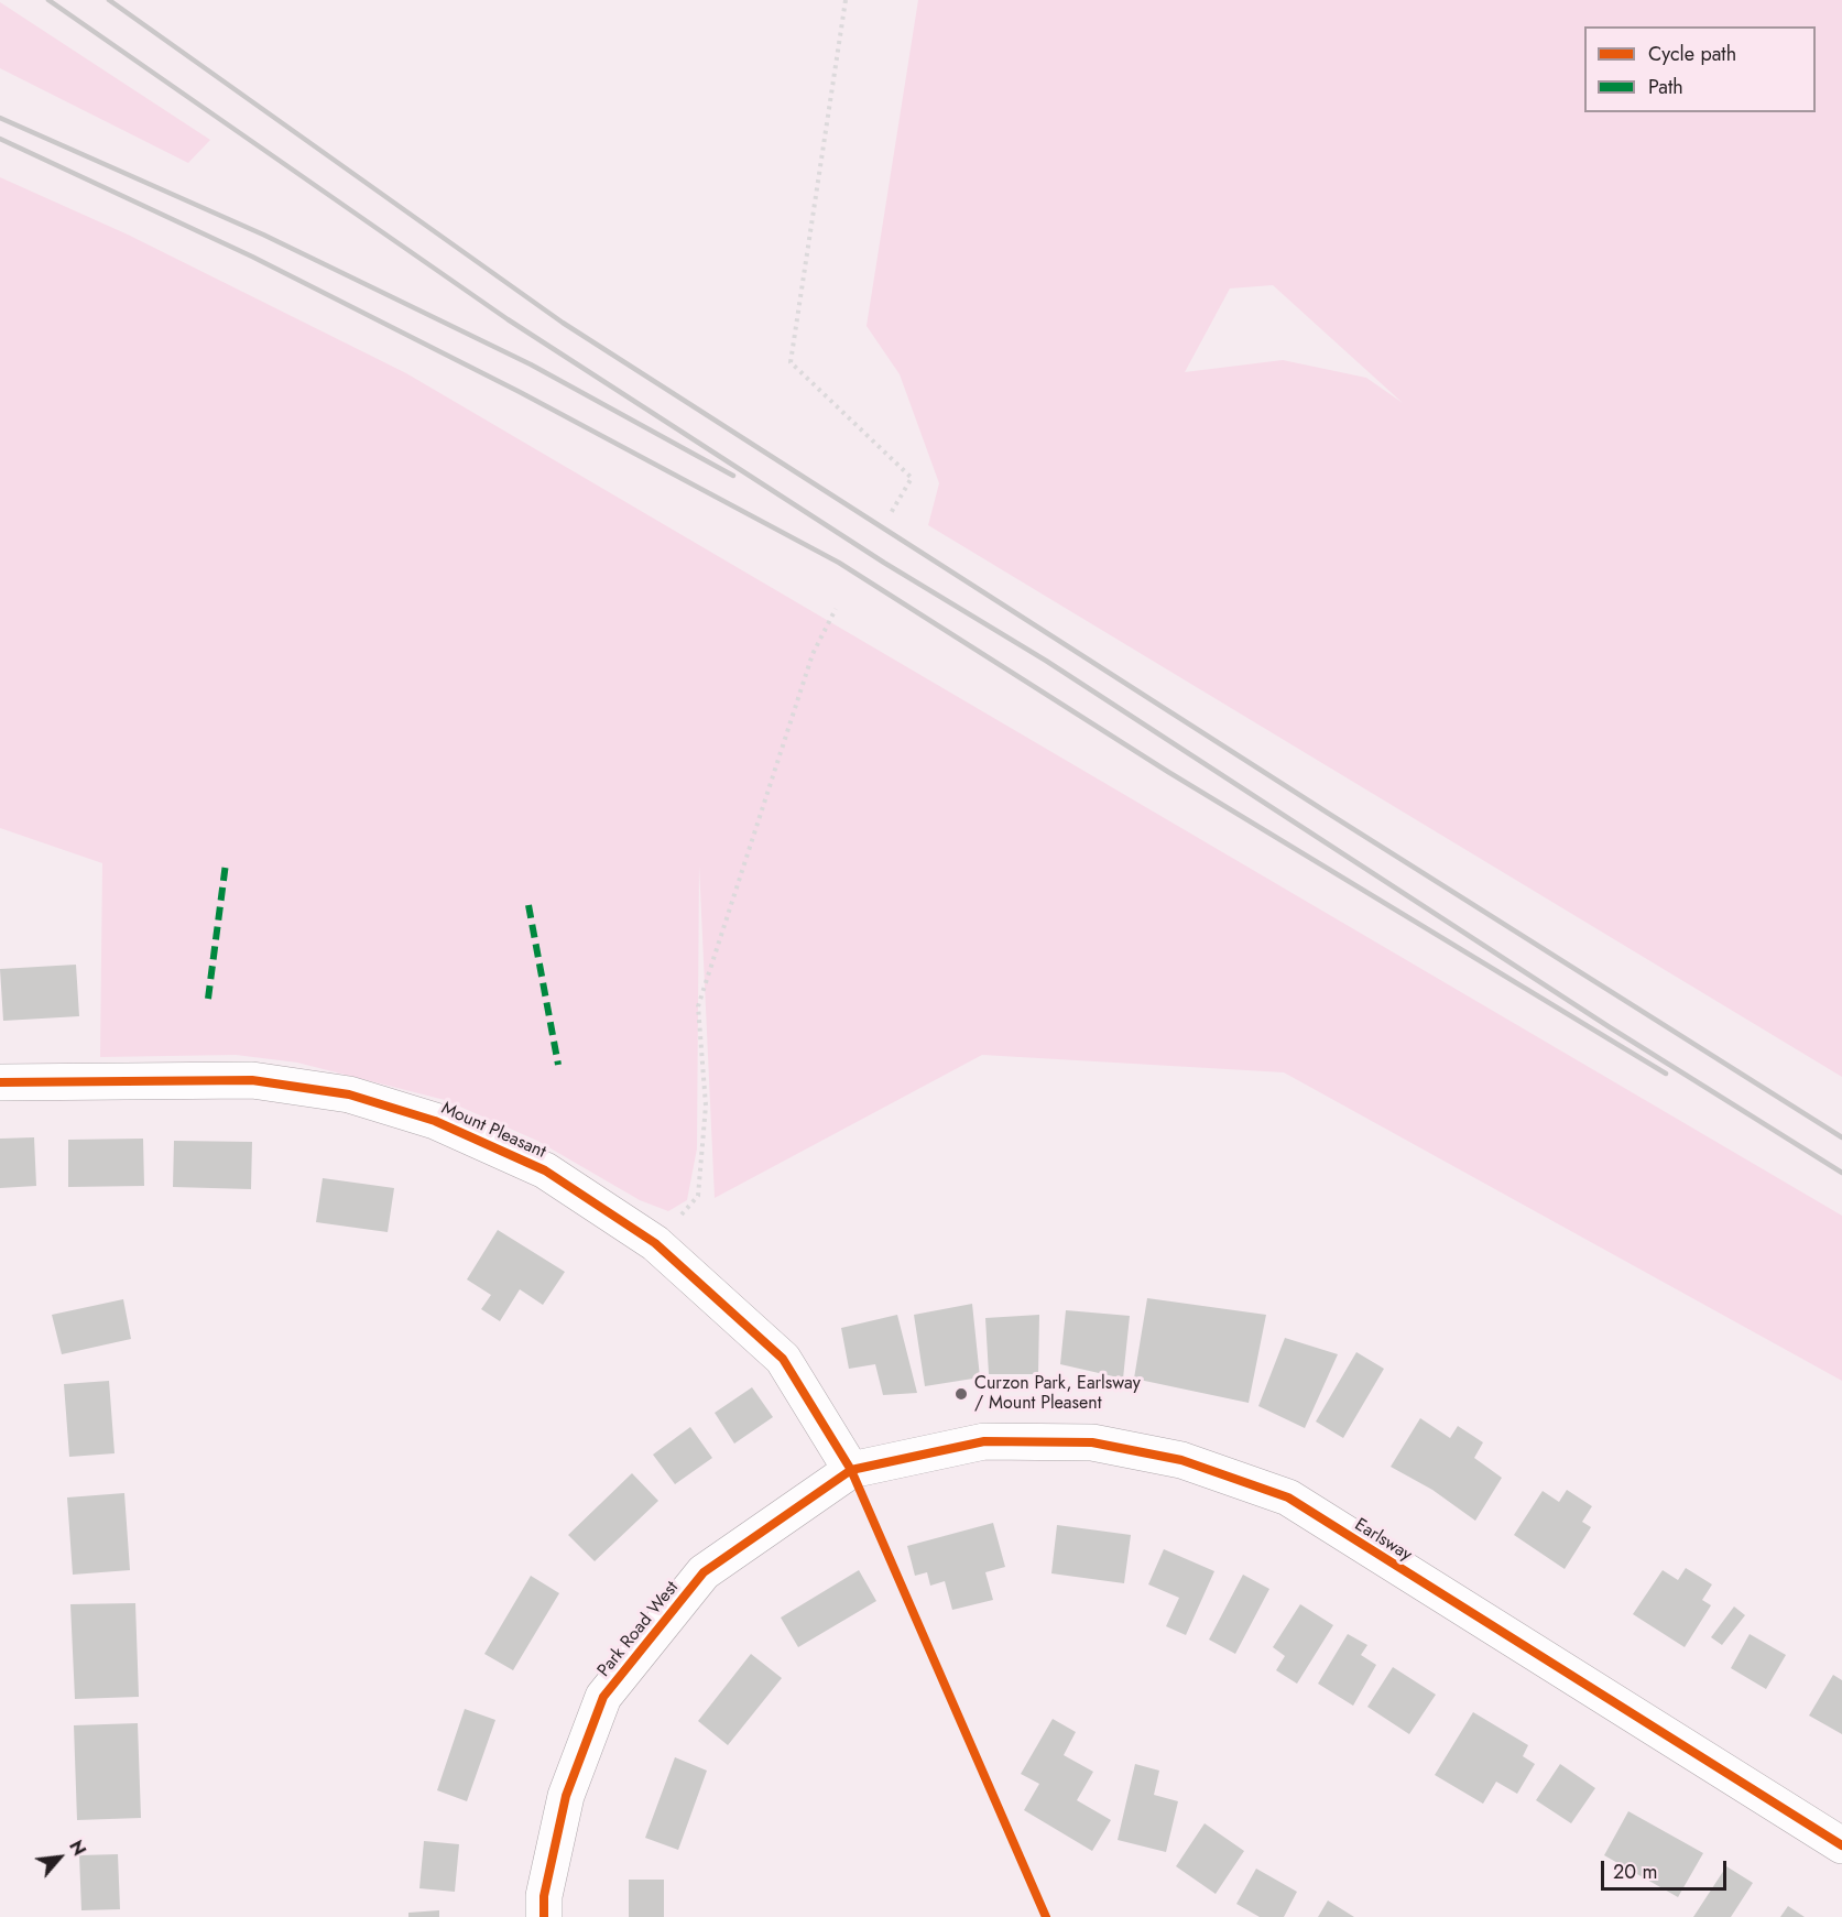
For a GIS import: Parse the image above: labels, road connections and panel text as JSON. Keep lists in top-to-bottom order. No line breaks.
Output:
{"streets":{"street":["Mount Pleasant","Earlsway","Park Road West"]},"crossings":[["Mount Pleasant","Earlsway"],["Mount Pleasant","Park Road West"],["Earlsway","Park Road West"]],"places":["Curzon Park, Earlsway / Mount Pleasent"],"legend":["Cycle path","Path"],"scale_bar":"20 m","north":"top right"}
